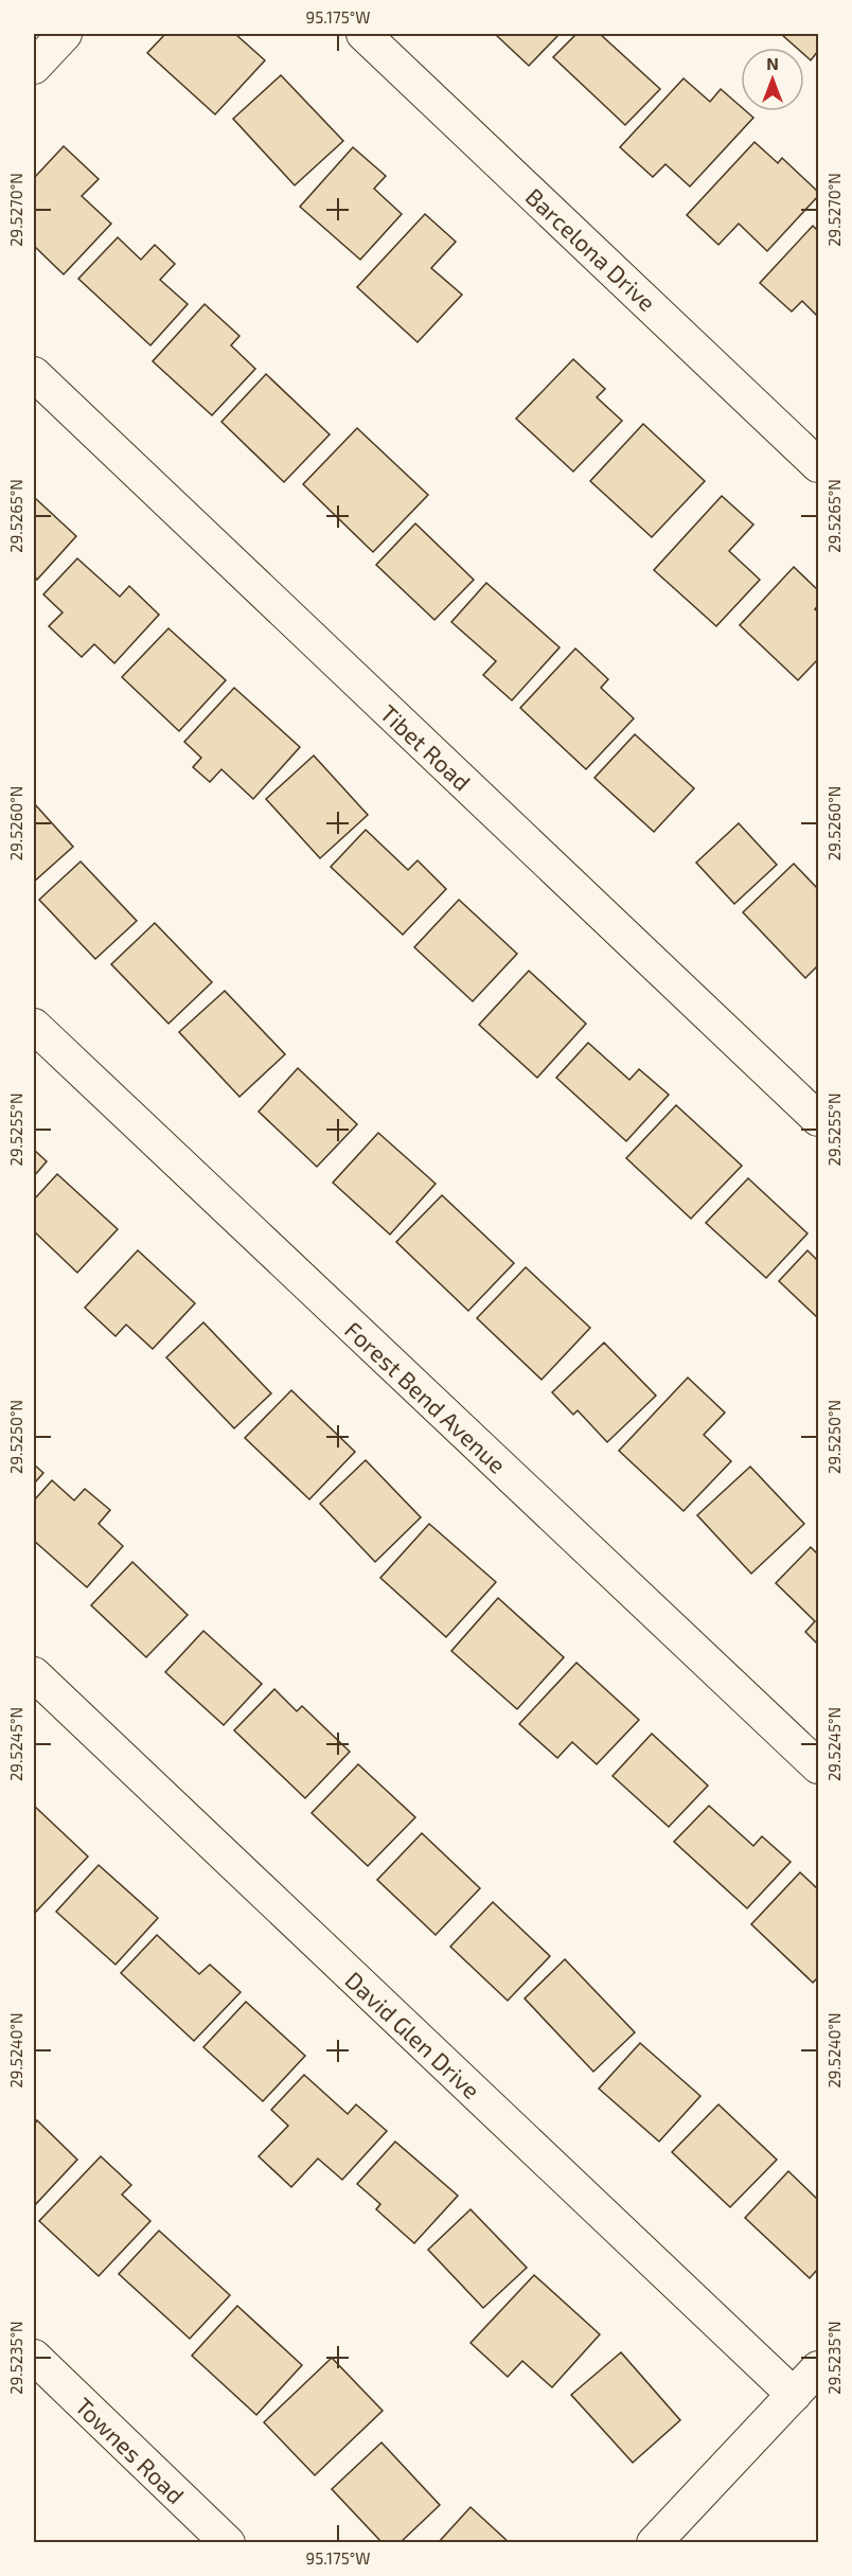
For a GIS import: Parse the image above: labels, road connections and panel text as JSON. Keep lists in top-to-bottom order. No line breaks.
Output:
{"streets":{"street":["Barcelona Drive","Tibet Road","Forest Bend Avenue","David Glen Drive","Townes Road"]},"north":"top","coordinates":["95.175°W","29.5270°N","29.5265°N","29.5260°N","29.5255°N","29.5250°N","29.5245°N","29.5240°N","29.5235°N"]}
